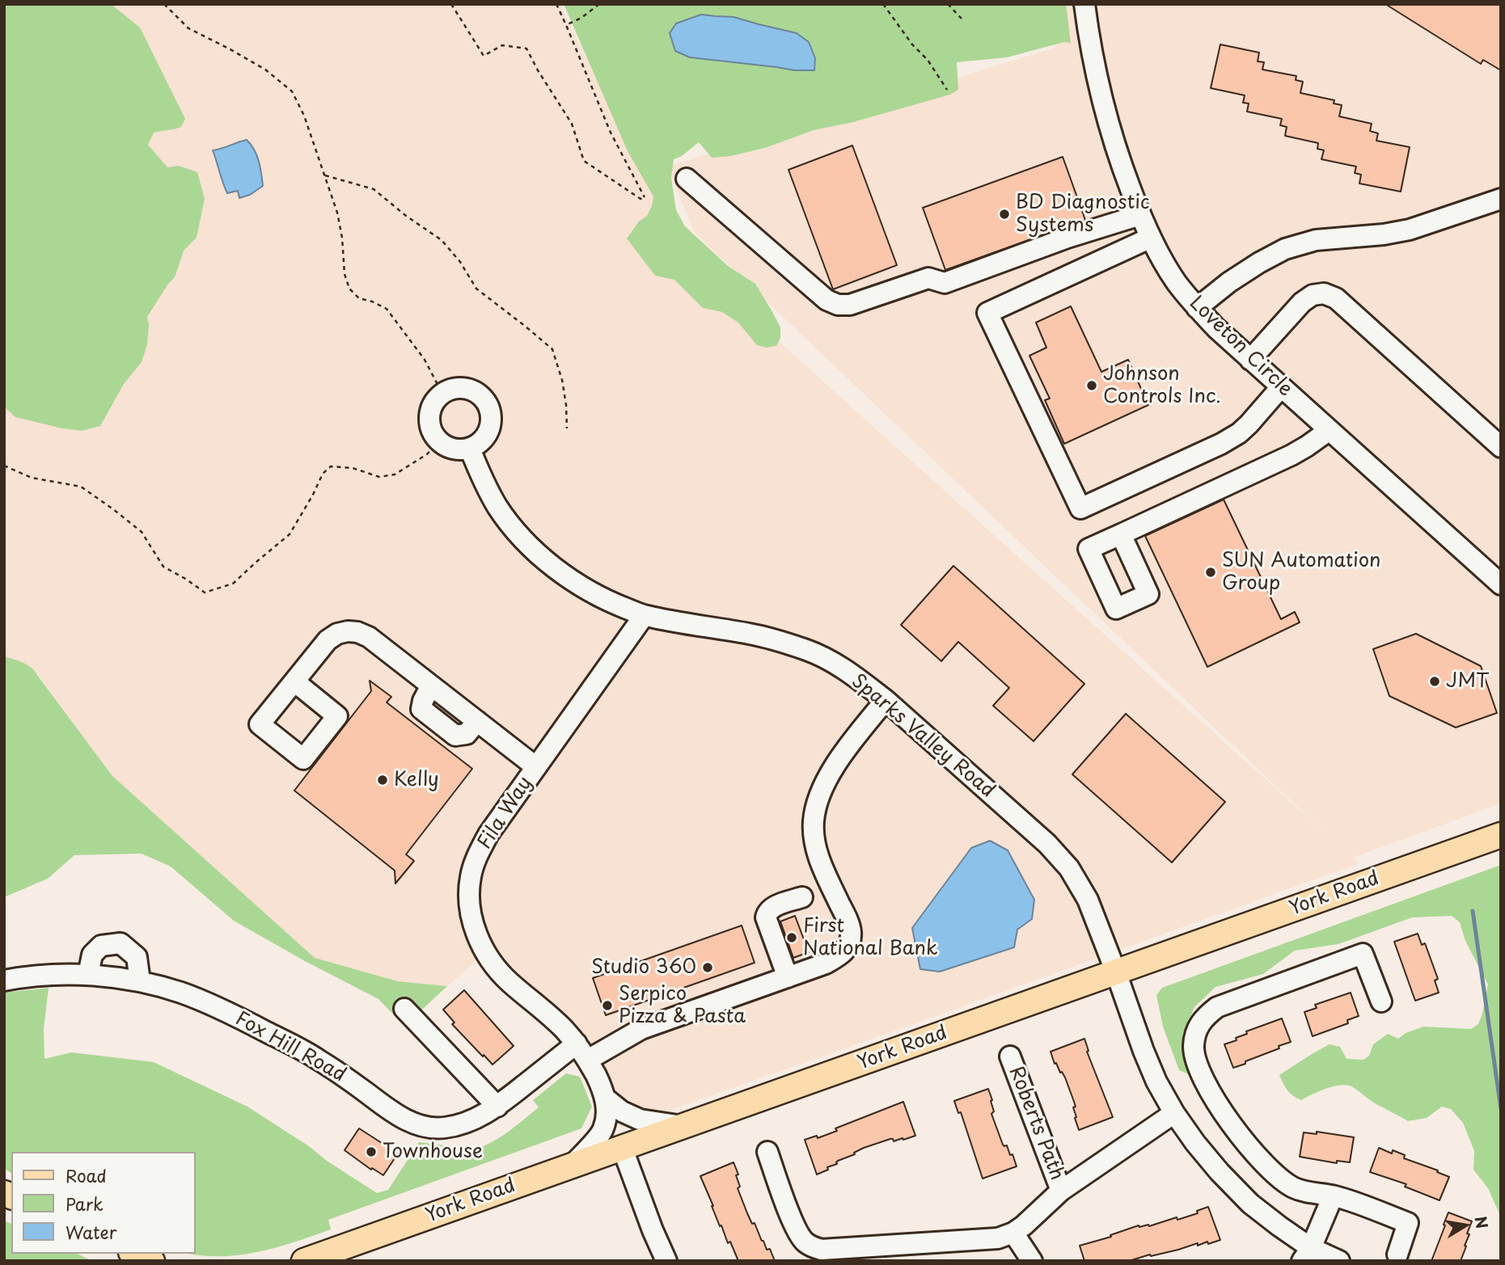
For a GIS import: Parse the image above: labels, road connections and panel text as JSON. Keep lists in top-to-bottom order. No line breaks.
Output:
{"streets":{"main road":["York Road"],"street":["Loveton Circle","Sparks Valley Road","Fila Way","Fox Hill Road","Roberts Path"]},"crossings":[["Sparks Valley Road","Fila Way"],["Sparks Valley Road","York Road"],["Sparks Valley Road","Roberts Path"],["Fila Way","York Road"],["Fila Way","Fox Hill Road"]],"places":["BD Diagnostic Systems","Johnson Controls Inc.","SUN Automation Group","JMT","Kelly","First National Bank","Studio 360","Serpico Pizza & Pasta","Townhouse"],"legend":["Road","Park","Water"],"north":"right"}
